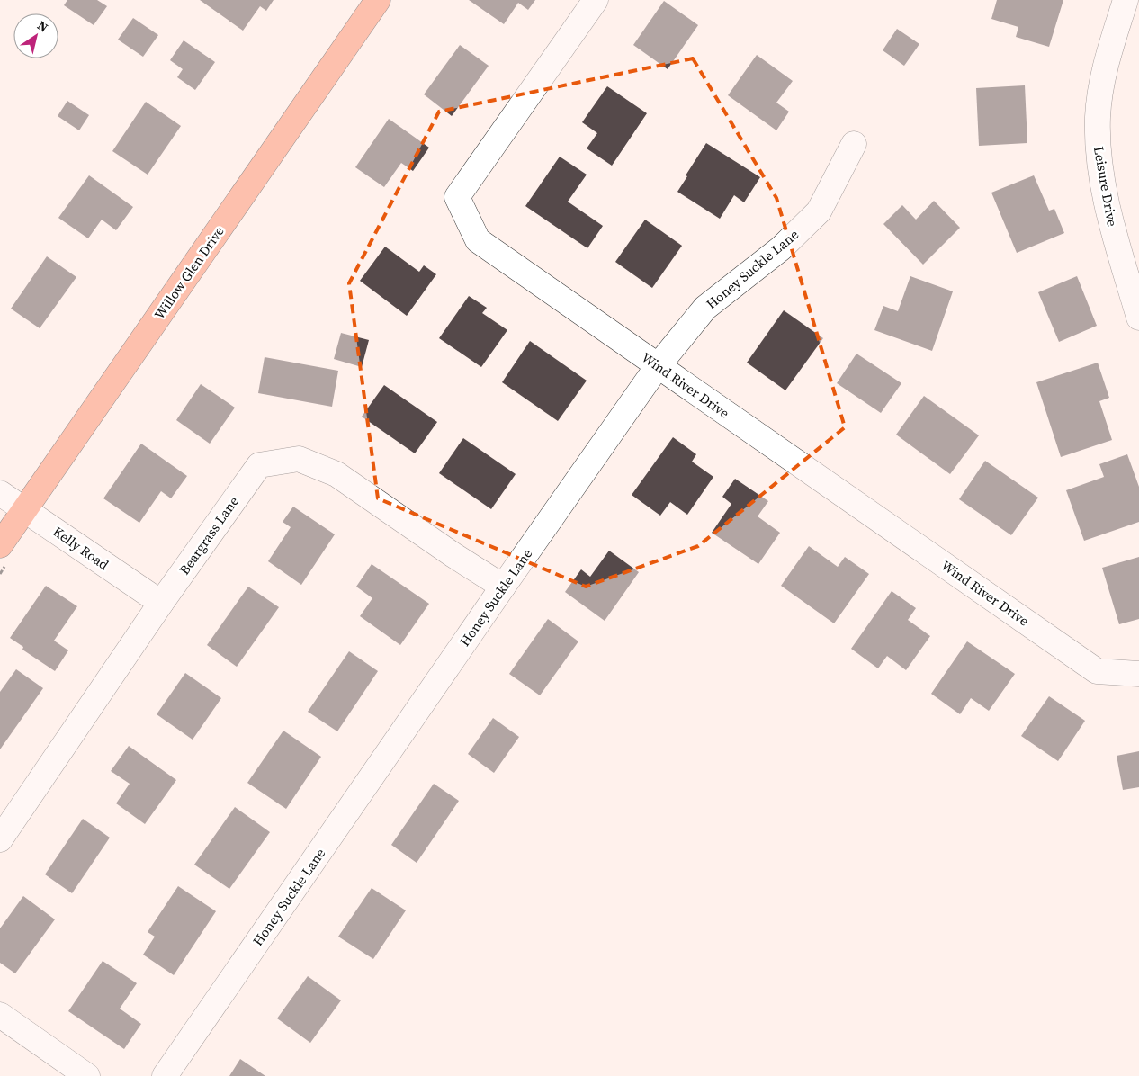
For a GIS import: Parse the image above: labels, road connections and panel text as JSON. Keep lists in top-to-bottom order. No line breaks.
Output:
{"streets":{"main road":["Willow Glen Drive"],"street":["Leisure Drive","Honey Suckle Lane","Wind River Drive","Beargrass Lane","Kelly Road"]},"crossings":[["Honey Suckle Lane","Wind River Drive"],["Honey Suckle Lane","Beargrass Lane"],["Willow Glen Drive","Kelly Road"],["Beargrass Lane","Kelly Road"]],"north":"top right"}
